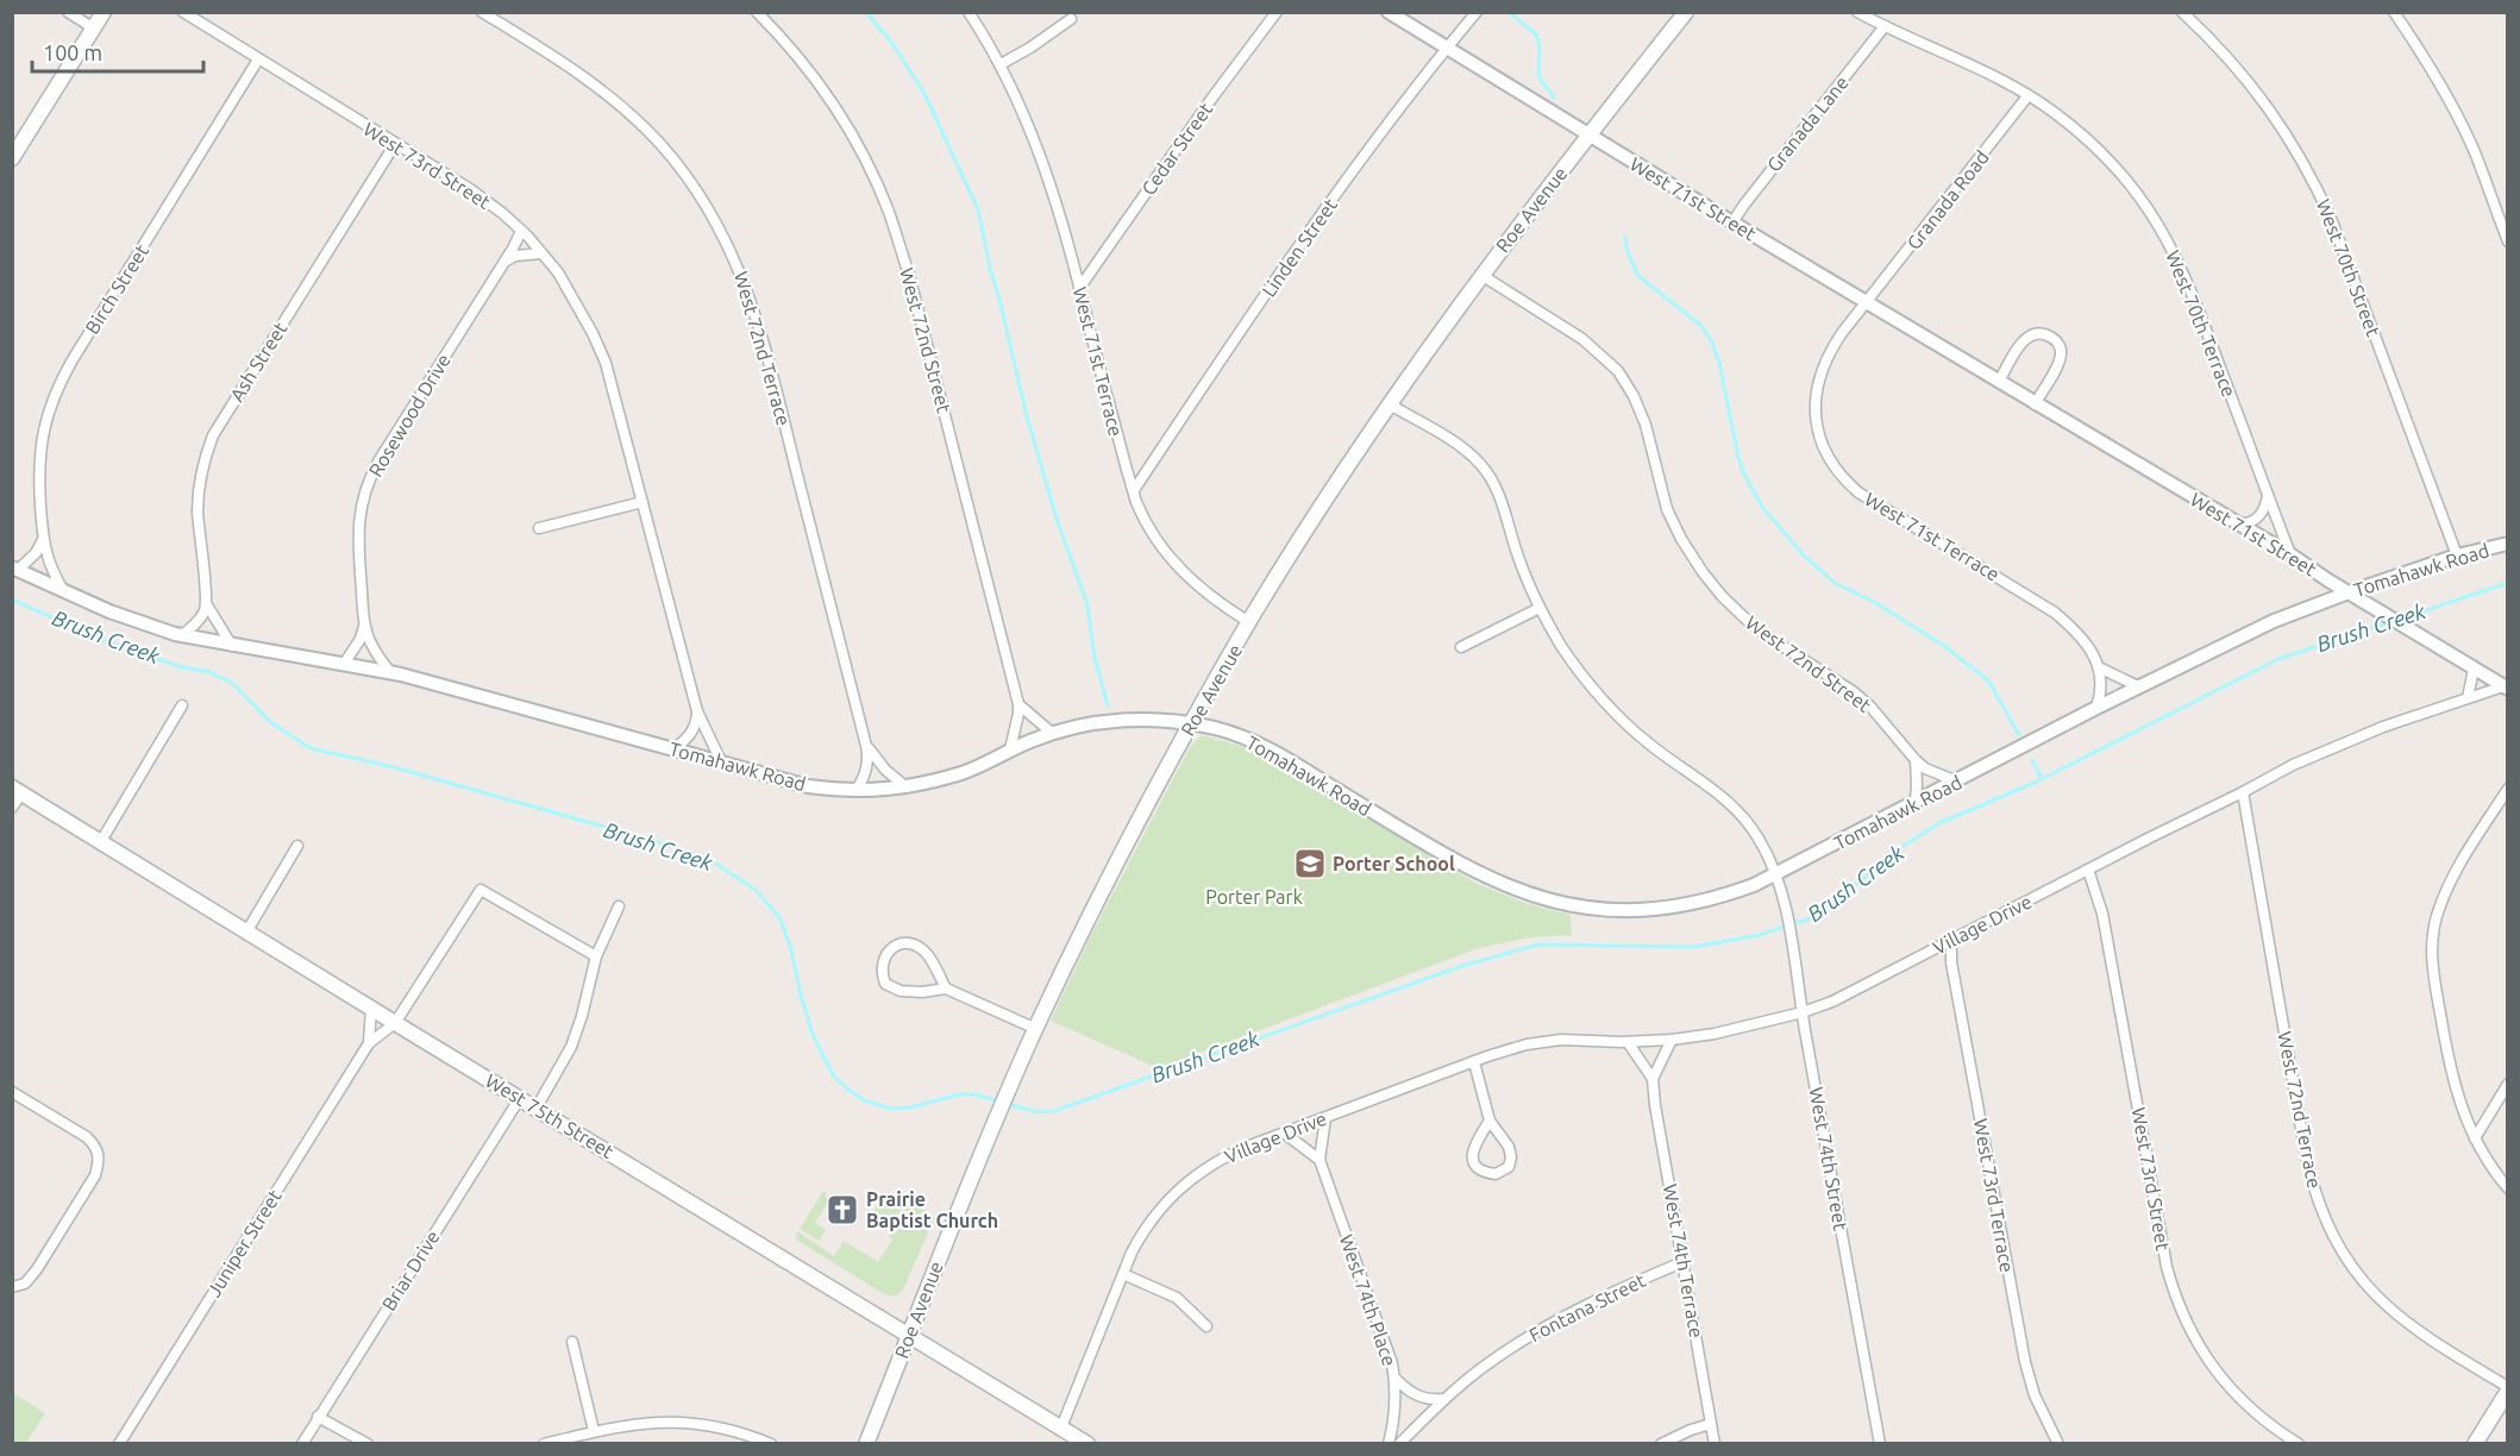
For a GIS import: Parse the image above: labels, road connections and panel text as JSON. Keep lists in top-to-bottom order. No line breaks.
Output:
{"streets":{"main road":["Roe Avenue","West 75th Street"],"street":["Granada Lane","Cedar Street","West 73rd Street","West 71st Street","Granada Road","Linden Street","West 70th Street","Birch Street","West 70th Terrace","West 72nd Street","West 72nd Terrace","Ash Street","West 71st Terrace","Rosewood Drive","Tomahawk Road","Village Drive","West 74th Street","West 73rd Terrace","Juniper Street","West 74th Terrace","Briar Drive","West 74th Place","Fontana Street"]},"crossings":[["Granada Lane","West 71st Street"],["Granada Lane","West 70th Terrace"],["Cedar Street","West 71st Terrace"],["West 73rd Street","Birch Street"],["West 73rd Street","Ash Street"],["West 73rd Street","Rosewood Drive"],["West 73rd Street","Tomahawk Road"],["West 73rd Street","Village Drive"],["West 71st Street","Granada Road"],["West 71st Street","Roe Avenue"],["West 71st Street","Linden Street"],["West 71st Street","West 70th Terrace"],["West 71st Street","West 71st Terrace"],["West 71st Street","Tomahawk Road"],["West 71st Street","Village Drive"],["Granada Road","West 70th Terrace"],["Granada Road","West 71st Terrace"],["Roe Avenue","West 72nd Street"],["Roe Avenue","West 71st Terrace"],["Roe Avenue","Tomahawk Road"],["Roe Avenue","West 75th Street"],["Linden Street","West 71st Terrace"],["West 70th Street","Tomahawk Road"],["Birch Street","Tomahawk Road"],["West 72nd Street","Tomahawk Road"],["West 72nd Terrace","Tomahawk Road"],["West 72nd Terrace","Village Drive"],["Ash Street","Tomahawk Road"],["West 71st Terrace","Tomahawk Road"],["Rosewood Drive","Tomahawk Road"],["Tomahawk Road","West 74th Street"],["Village Drive","West 75th Street"],["Village Drive","West 74th Street"],["Village Drive","West 73rd Terrace"],["Village Drive","West 74th Terrace"],["Village Drive","West 74th Place"],["West 75th Street","Juniper Street"],["West 75th Street","Briar Drive"],["West 74th Terrace","Fontana Street"]],"water":["Brush Creek"],"parks":["Porter Park"],"places":{"school or university":["Porter School"],"church":["Prairie Baptist Church"]},"scale_bar":"100 m"}
